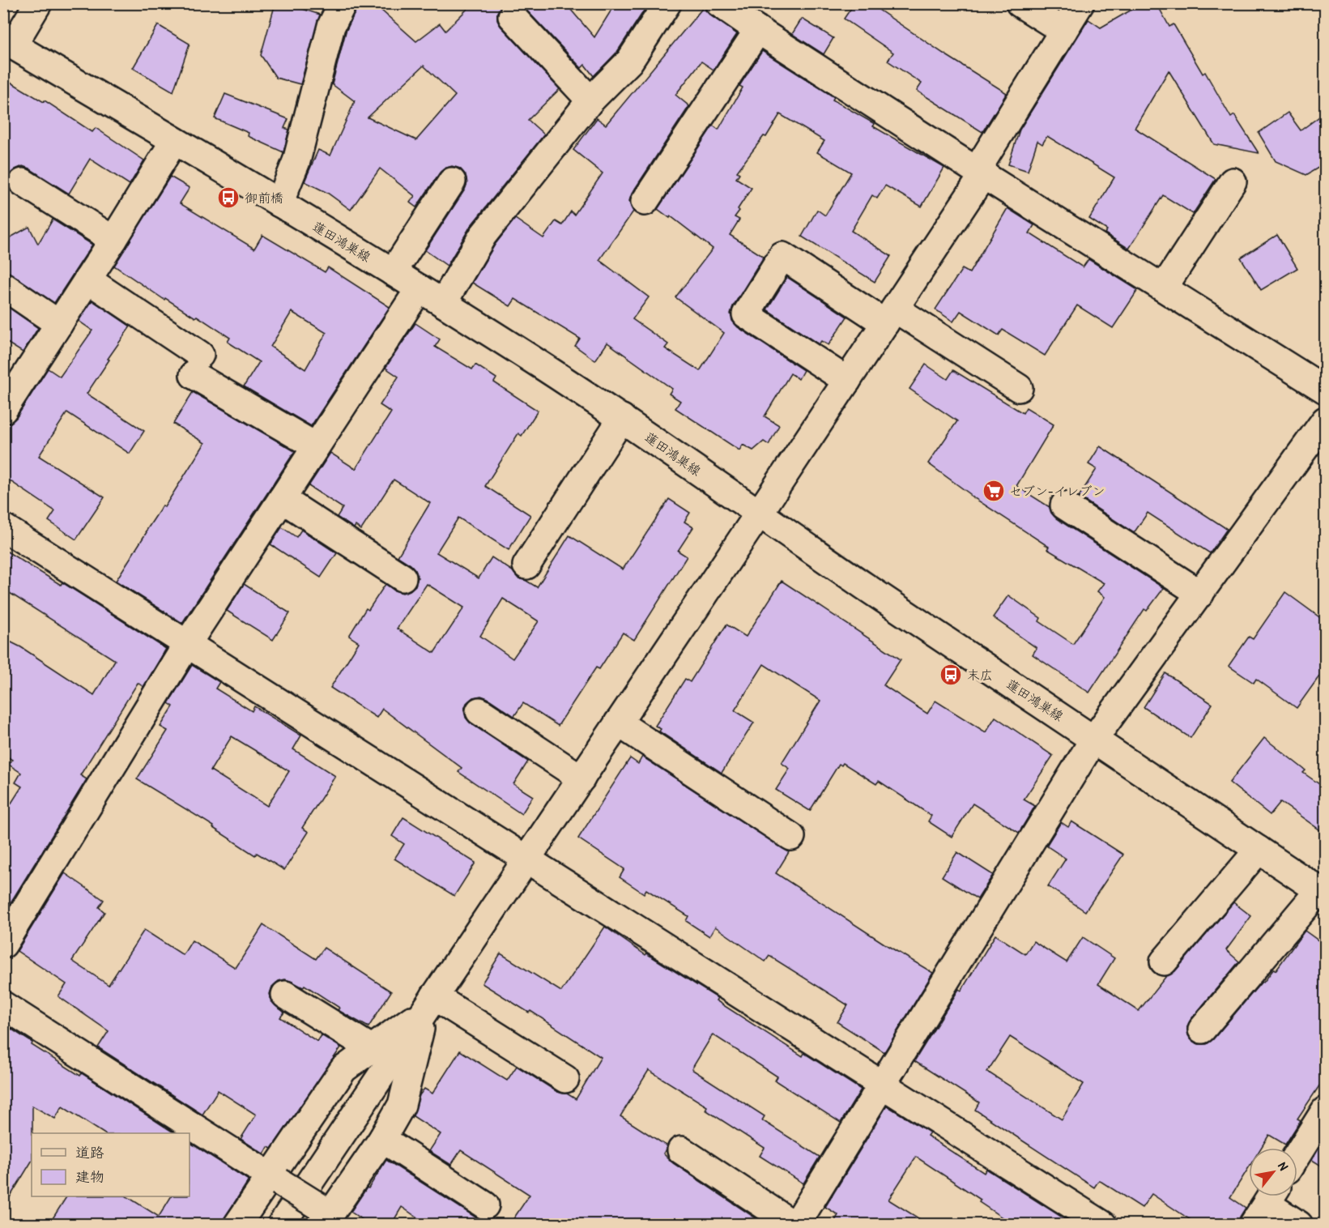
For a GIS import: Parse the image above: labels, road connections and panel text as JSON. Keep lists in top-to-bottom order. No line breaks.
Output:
{"streets":{"street":["蓮田鴻巣線"]},"places":{"bus stop":["御前橋","末広"],"supermarket":["セブン-イレブン"]},"legend":["道路","建物"],"north":"top right"}
